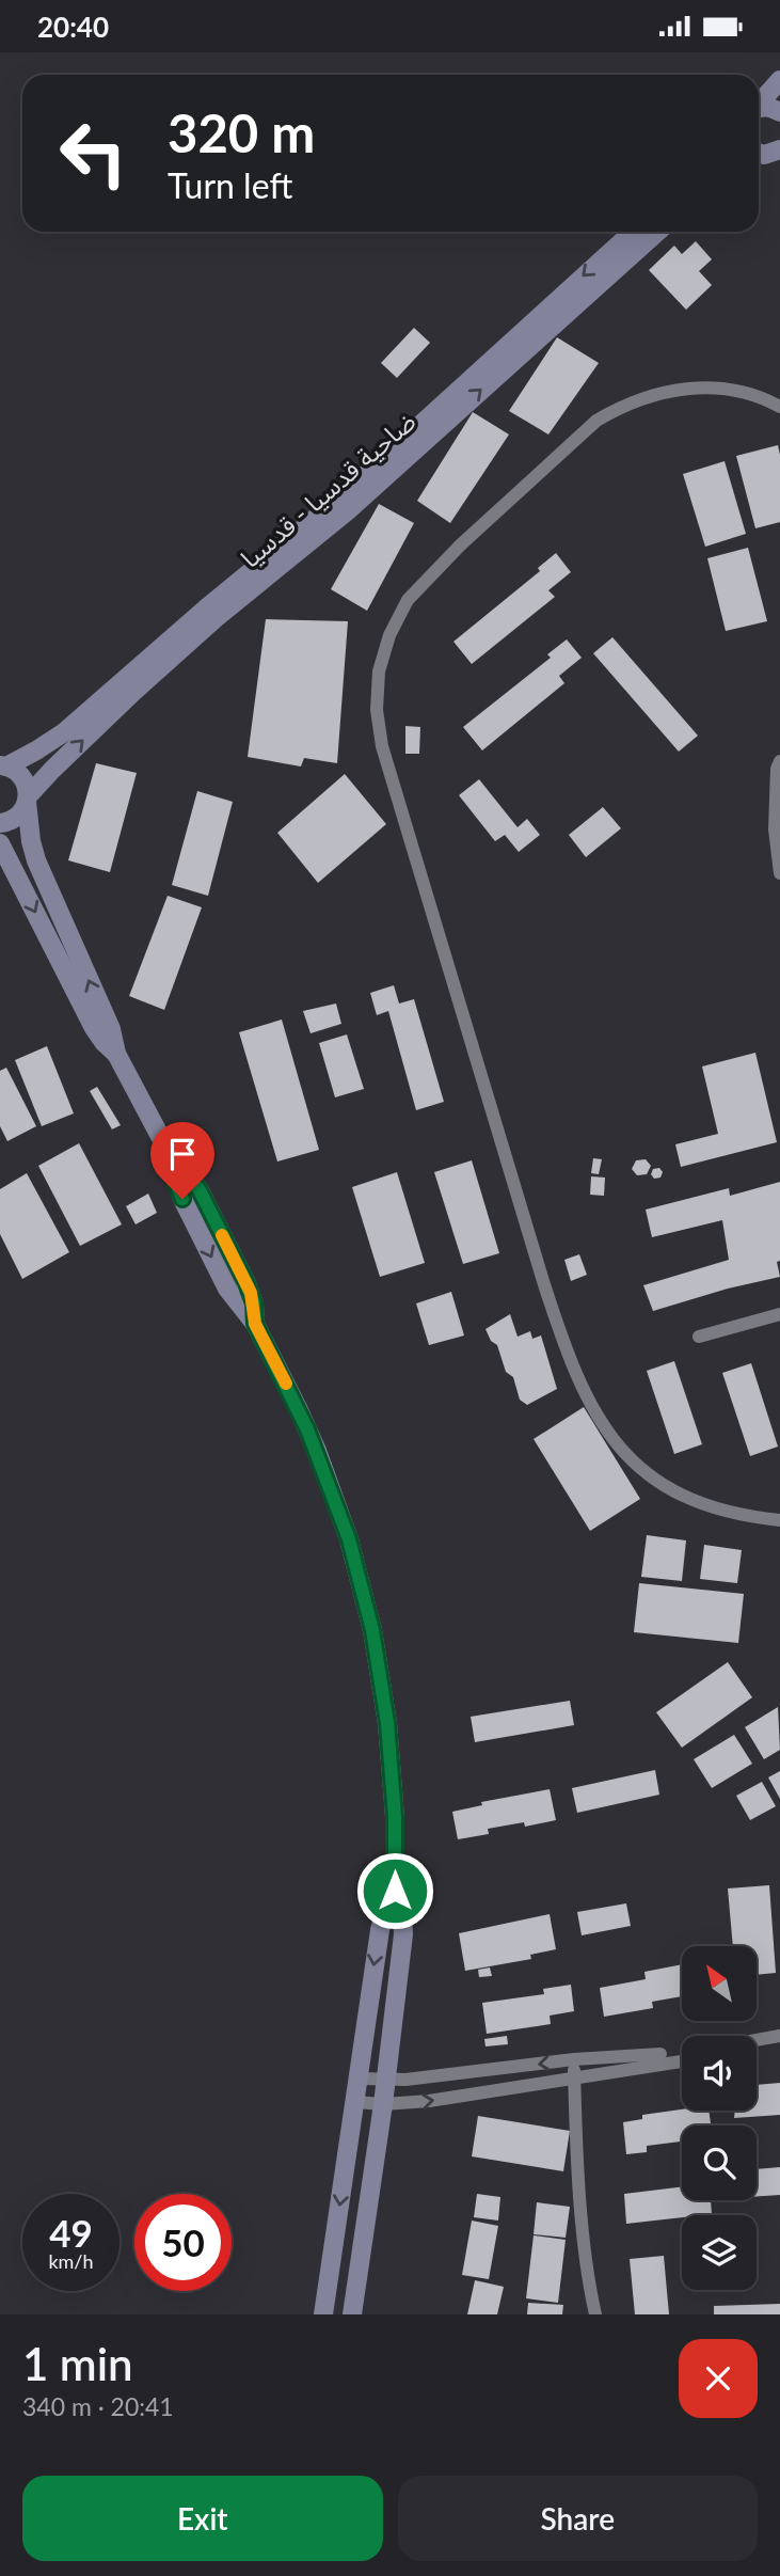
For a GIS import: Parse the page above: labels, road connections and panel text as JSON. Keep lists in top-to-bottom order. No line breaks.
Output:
{"streets":{"main road":["ضاحية قدسيا - قدسيا"]},"north":"top left","page":{"status":"20:40","turn":["320 m","Turn left"],"speed":"49 km/h","limit":"50","heading":["1 min","340 m · 20:41"],"buttons":["Exit","Share"]}}
